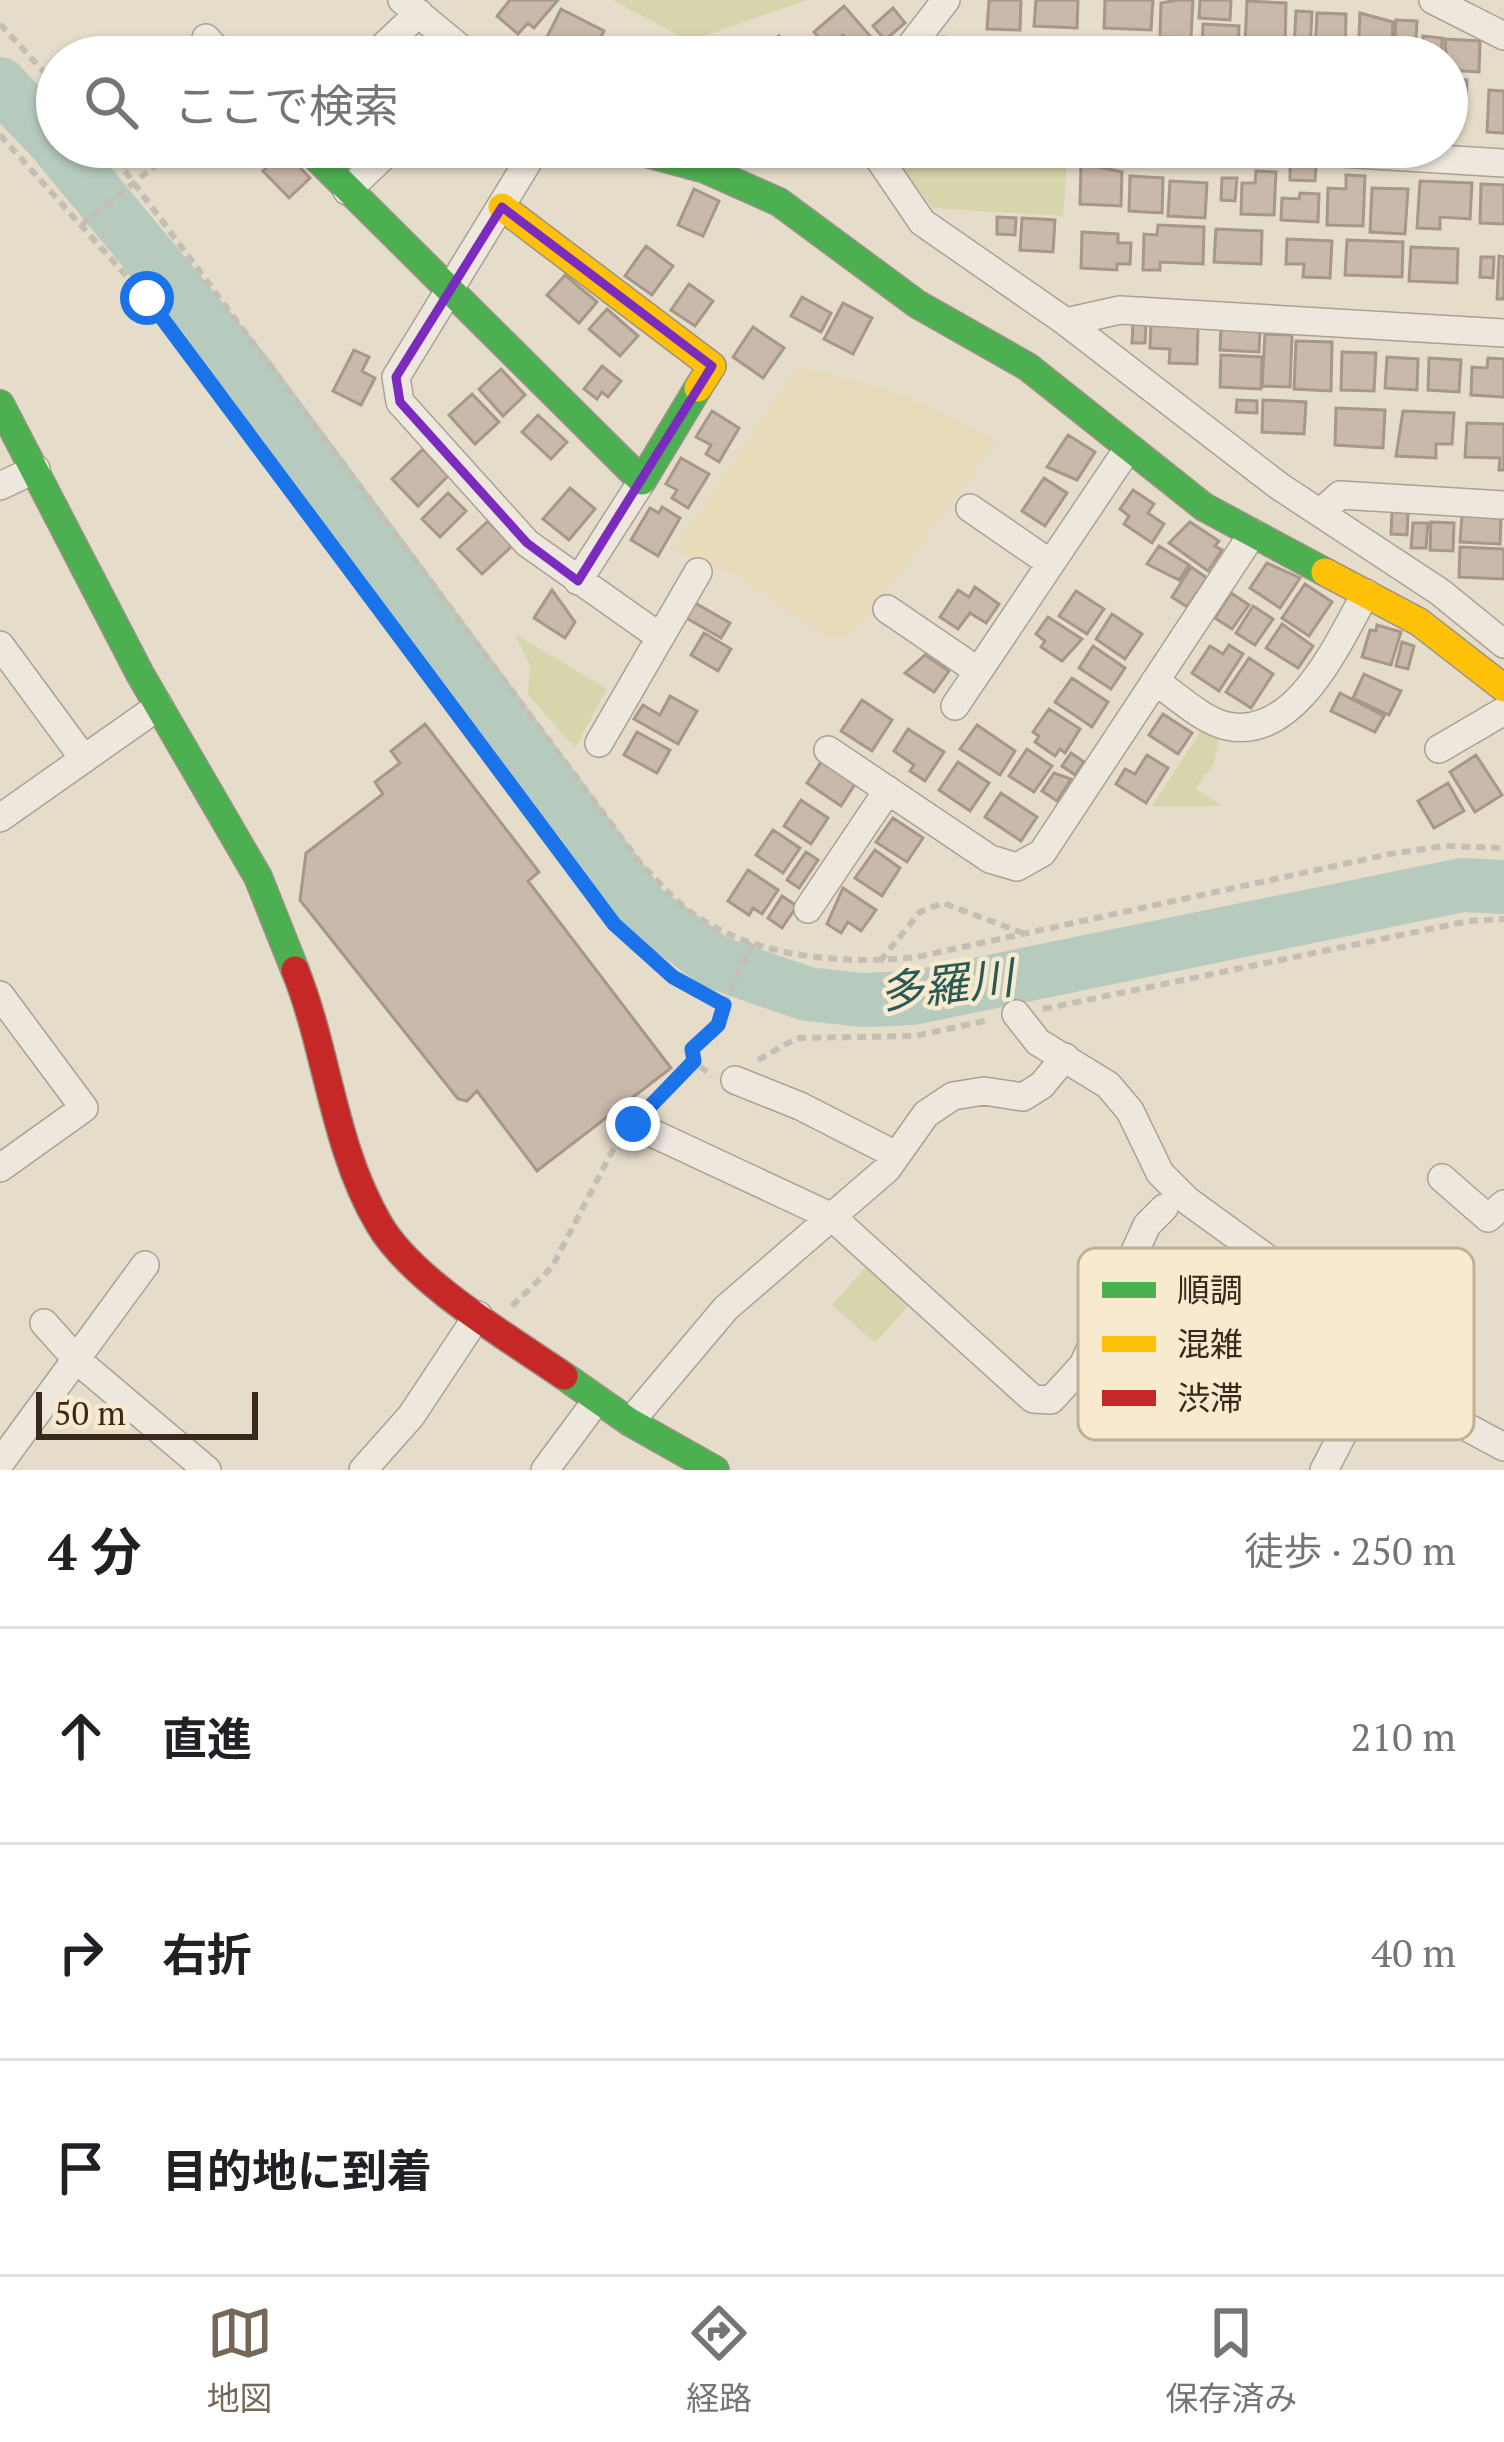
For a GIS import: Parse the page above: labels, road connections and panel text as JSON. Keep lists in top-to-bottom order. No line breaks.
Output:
{"water":["多羅川"],"legend":["順調","混雑","渋滞"],"scale_bar":"50 m","page":{"search":"ここで検索","scale":"50 m","heading":["4 分","徒歩 · 250 m"],"list":[["直進","210 m"],["右折","40 m"],"目的地に到着"],"nav":["地図","経路","保存済み"]}}
